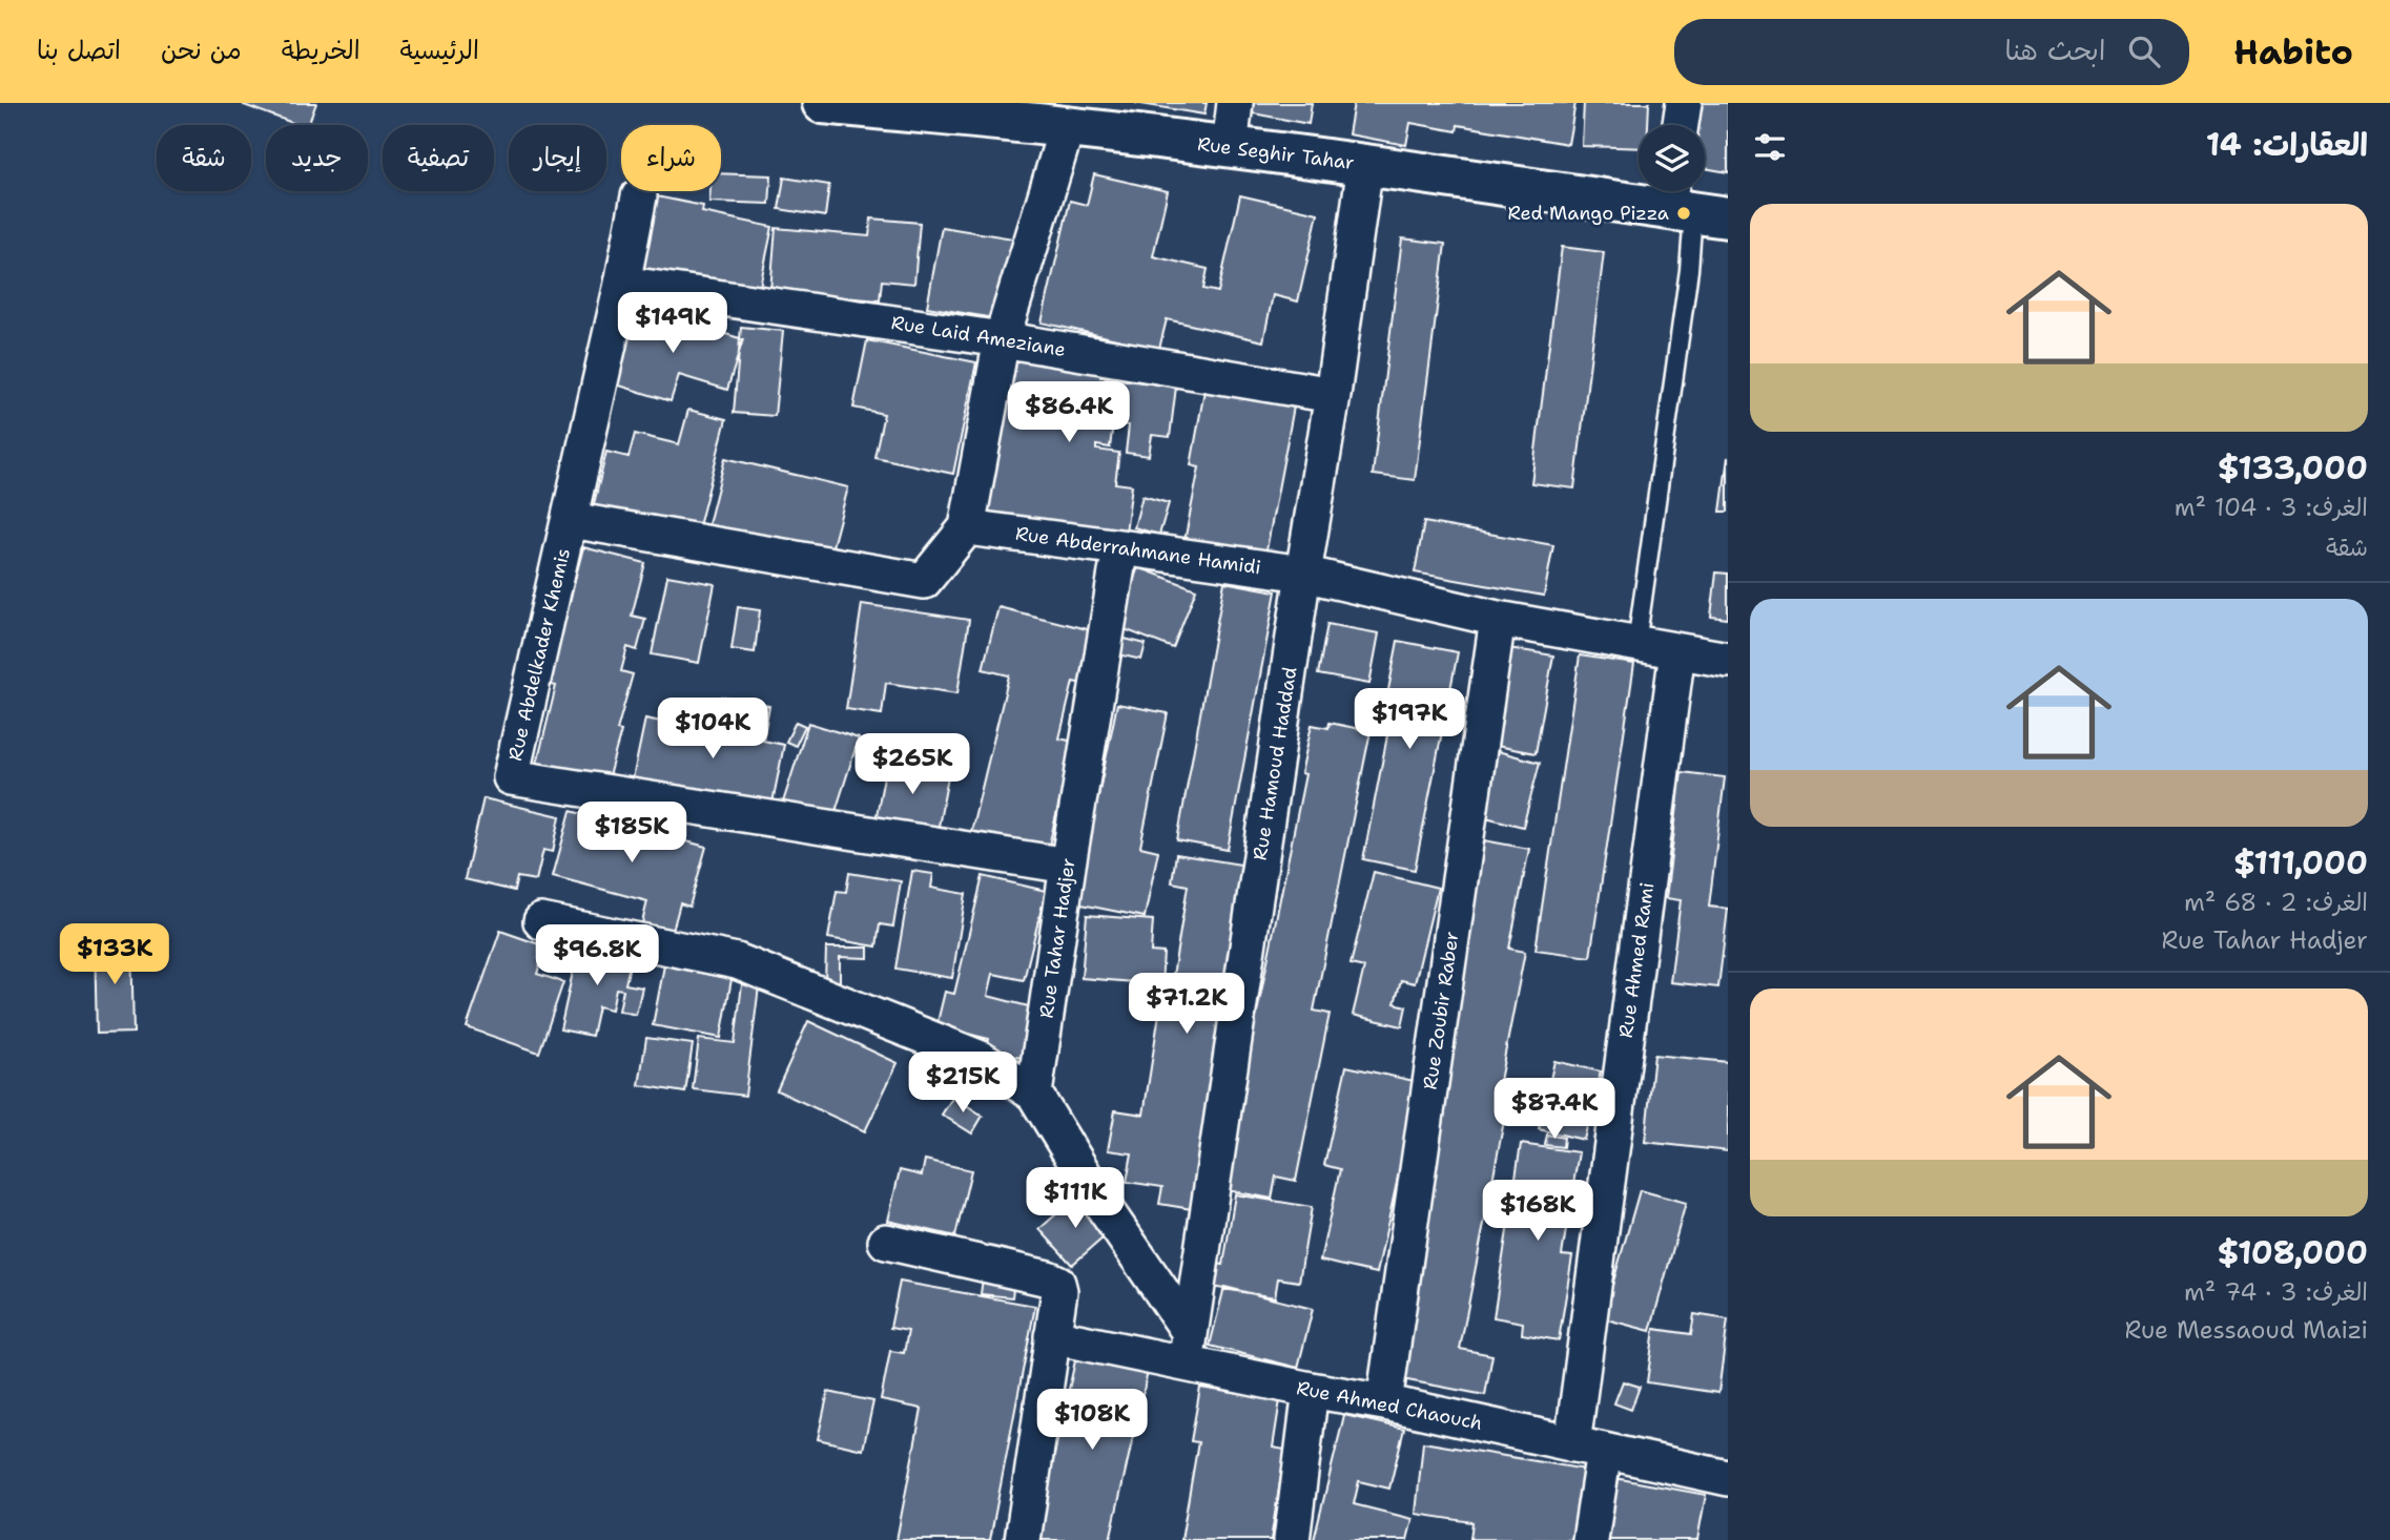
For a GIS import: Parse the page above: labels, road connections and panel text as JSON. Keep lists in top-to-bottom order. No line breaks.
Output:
{"streets":{"main road":["Rue Seghir Tahar"],"street":["Rue Laid Ameziane","Rue Abderrahmane Hamidi","Rue Abdelkader Khemis","Rue Hamoud Haddad","Rue Tahar Hadjer","Rue Ahmed Rami","Rue Zoubir Raber","Rue Ahmed Chaouch"]},"crossings":[["Rue Seghir Tahar","Rue Hamoud Haddad"],["Rue Laid Ameziane","Rue Abdelkader Khemis"],["Rue Laid Ameziane","Rue Hamoud Haddad"],["Rue Abderrahmane Hamidi","Rue Hamoud Haddad"],["Rue Abderrahmane Hamidi","Rue Tahar Hadjer"],["Rue Abderrahmane Hamidi","Rue Ahmed Rami"],["Rue Abderrahmane Hamidi","Rue Zoubir Raber"],["Rue Abdelkader Khemis","Rue Tahar Hadjer"],["Rue Hamoud Haddad","Rue Ahmed Chaouch"],["Rue Ahmed Rami","Rue Ahmed Chaouch"],["Rue Zoubir Raber","Rue Ahmed Chaouch"]],"places":["Red Mango Pizza"],"page":{"header":"Habito","search":"ابحث هنا","nav":["الرئيسية","الخريطة","من نحن","اتصل بنا"],"heading":"العقارات: 14","chip":["شراء","إيجار","تصفية","جديد","شقة"],"list":[{"name":"$133,000","note":"الغرف: 3 · 104 m² · شقة"},{"name":"$111,000","note":"الغرف: 2 · 68 m² · Rue Tahar Hadjer"},{"name":"$108,000","note":"الغرف: 3 · 74 m² · Rue Messaoud Maizi"}],"price":["$149K","$86.4K","$197K","$104K","$265K","$185K","$133K","$96.8K","$71.2K","$215K","$87.4K","$111K","$168K","$108K"]}}
